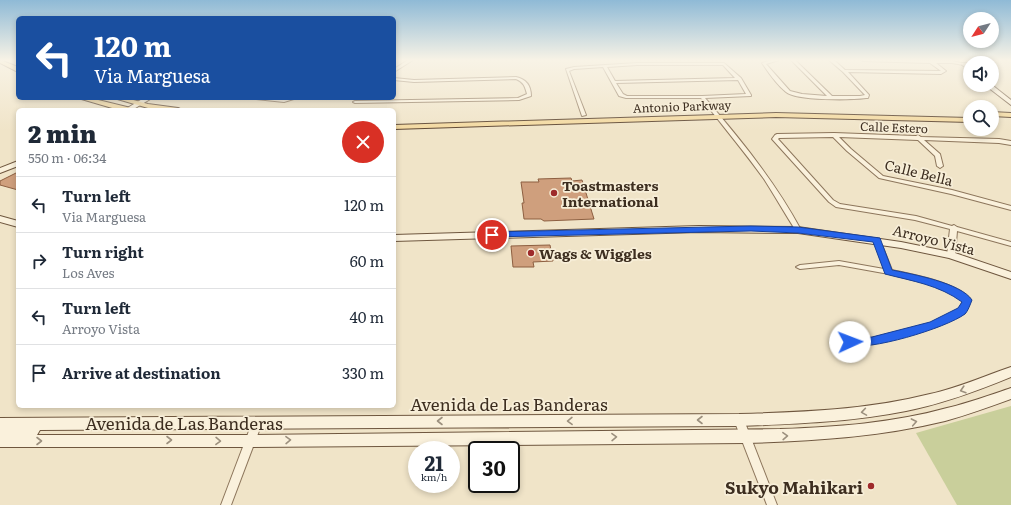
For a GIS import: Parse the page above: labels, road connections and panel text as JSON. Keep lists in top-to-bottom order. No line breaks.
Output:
{"streets":{"main road":["Antonio Parkway","Arroyo Vista","Avenida de Las Banderas"],"street":["Calle Estero","Calle Bella"]},"crossings":[["Calle Estero","Calle Bella"]],"places":["Toastmasters International","Wags & Wiggles","Sukyo Mahikari"],"north":"bottom left","page":{"turn":["120 m","Via Marguesa"],"heading":["2 min","550 m · 06:34"],"list":[{"name":"Turn left","note":"Via Marguesa","value":"120 m"},{"name":"Turn right","note":"Los Aves","value":"60 m"},{"name":"Turn left","note":"Arroyo Vista","value":"40 m"},{"name":"Arrive at destination","value":"330 m"}],"speed":"21 km/h","limit":"30"}}
